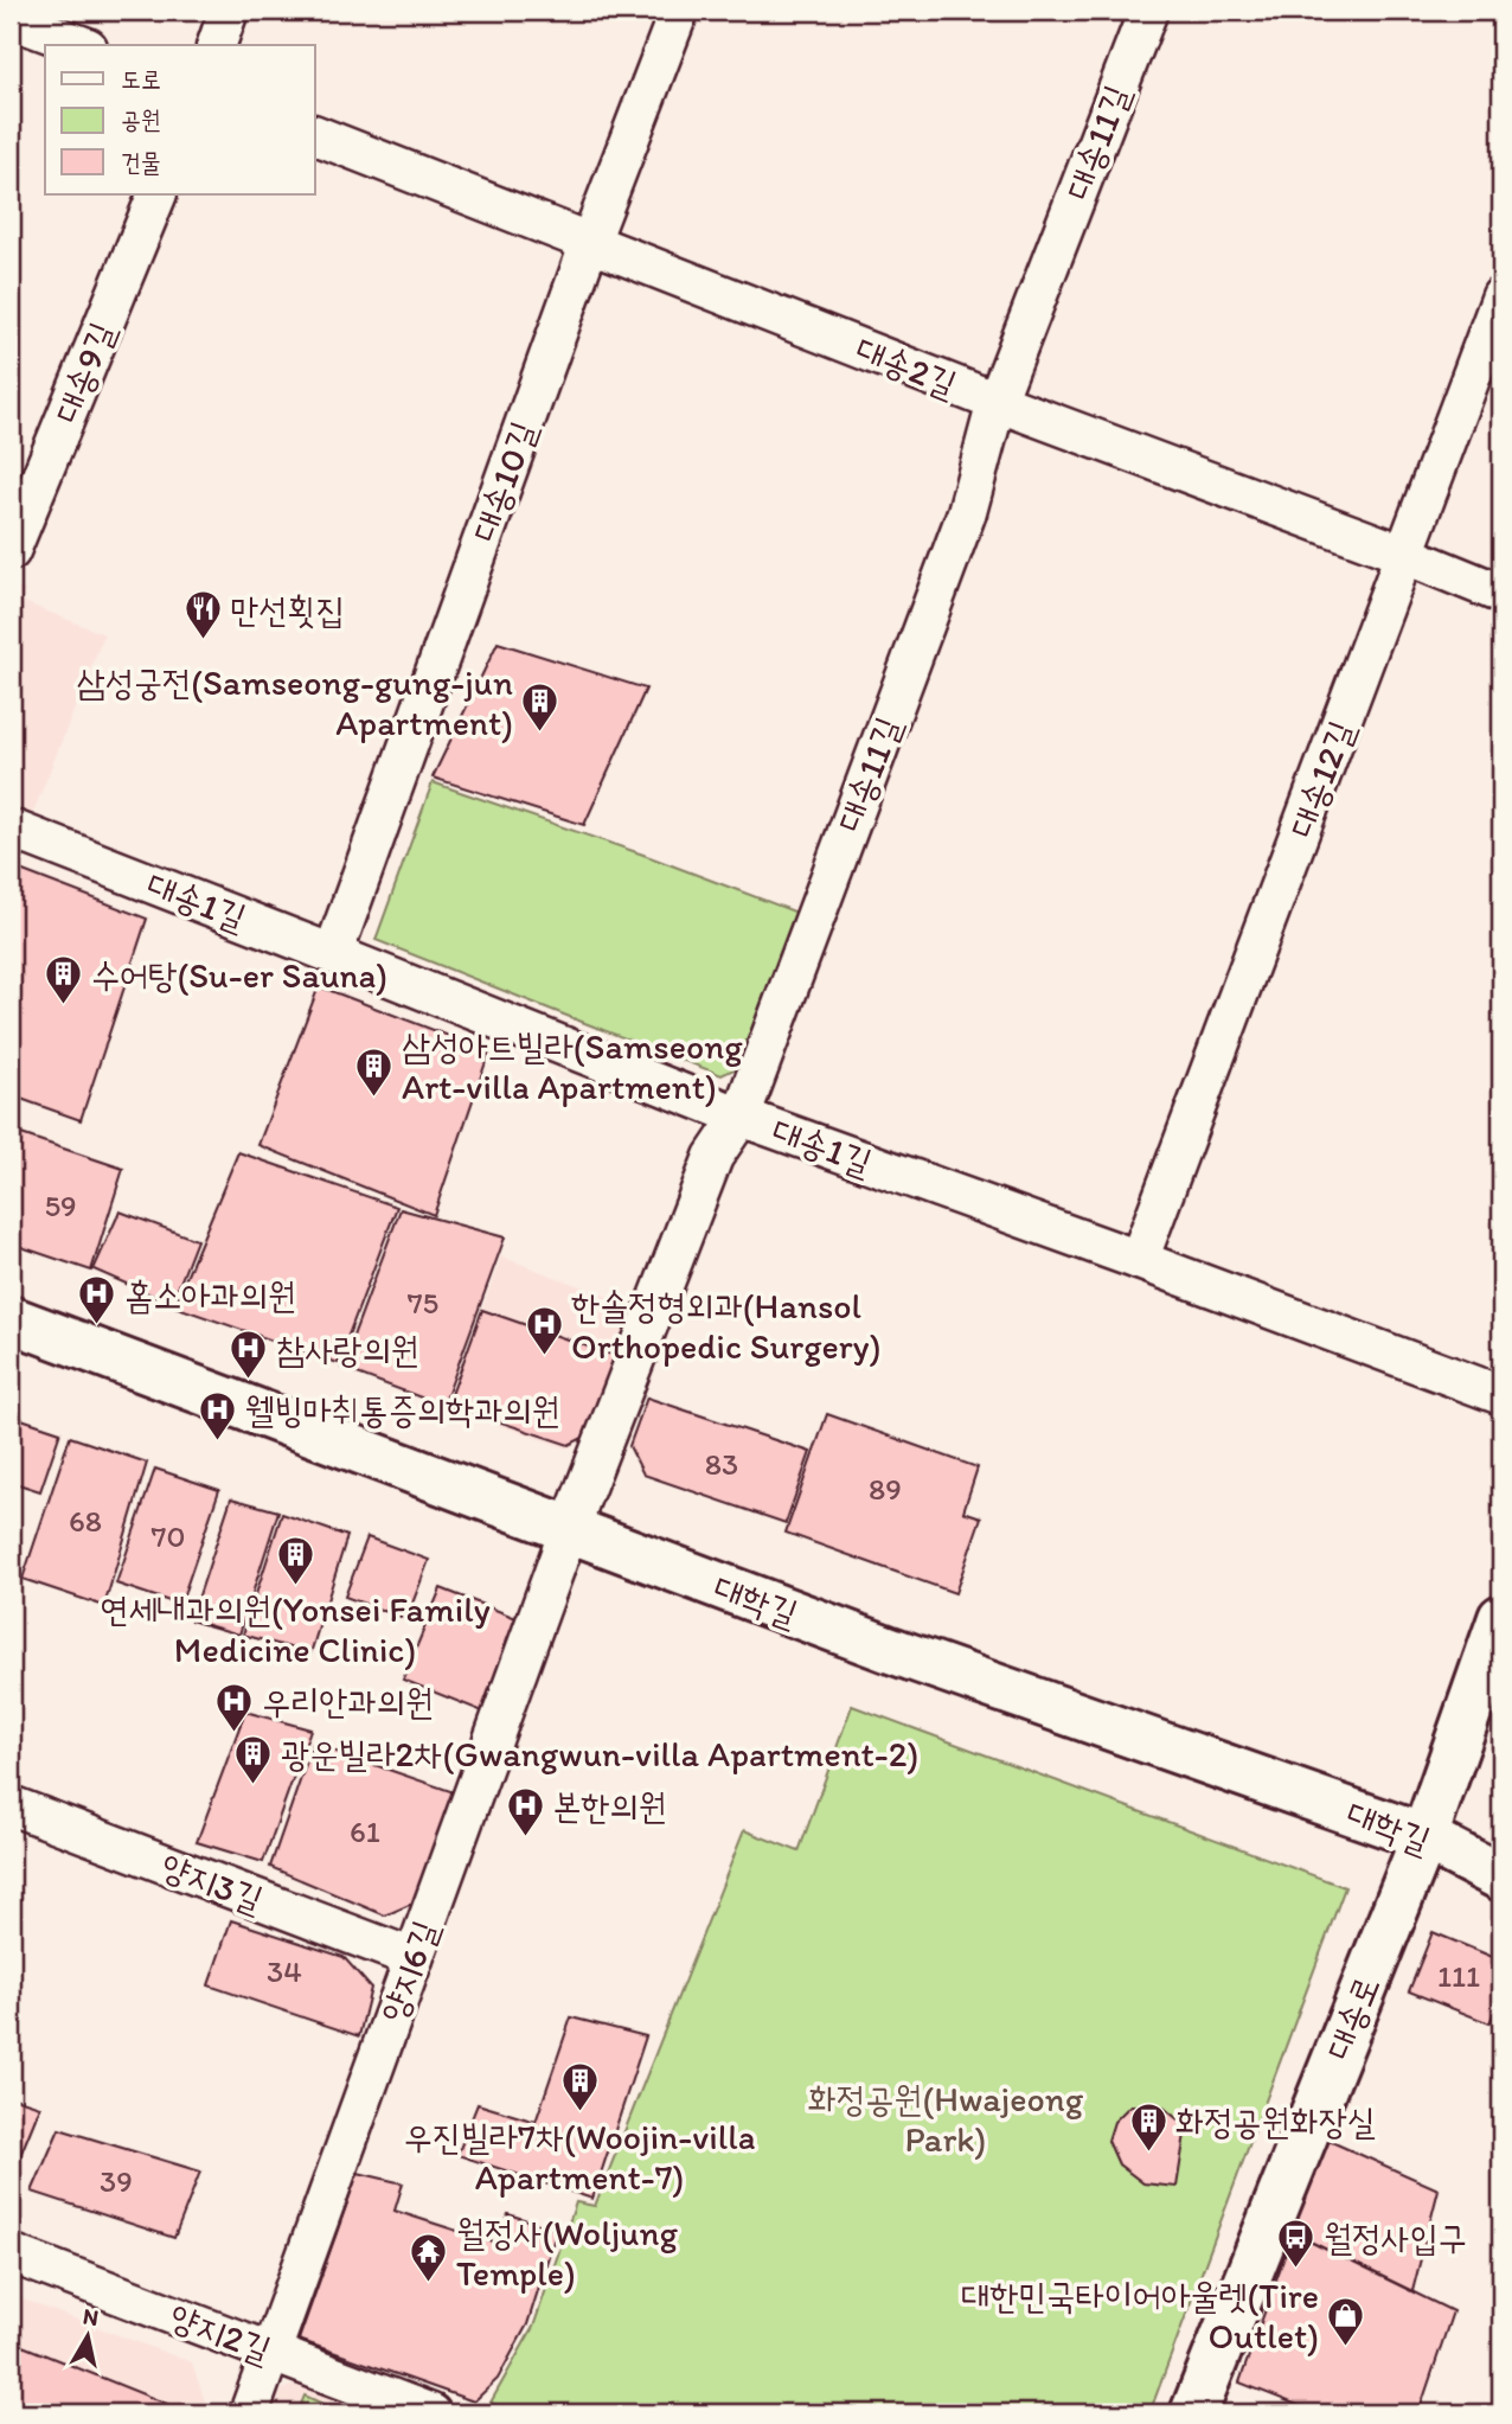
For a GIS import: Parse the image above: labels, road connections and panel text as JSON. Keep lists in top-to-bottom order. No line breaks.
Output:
{"streets":{"street":["대송11길","대송2길","대송9길","대송10길","대송12길","대송1길","대학길","양지3길","양지6길","대송로","양지2길"]},"crossings":[["대송11길","대송2길"],["대송11길","대송1길"],["대송11길","대학길"],["대송11길","양지6길"],["대송2길","대송10길"],["대송2길","대송12길"],["대송10길","대송1길"],["대송12길","대송1길"],["대학길","양지6길"],["대학길","대송로"],["양지3길","양지6길"],["양지6길","양지2길"]],"parks":["화정공원(Hwajeong Park)"],"places":{"restaurant":["만선횟집"],"building":["삼성궁전(Samseong-gung-jun Apartment)","수어탕(Su-er Sauna)","삼성아트빌라(Samseong Art-villa Apartment)","연세내과의원(Yonsei Family Medicine Clinic)","광운빌라2차(Gwangwun-villa Apartment-2)","우진빌라7차(Woojin-villa Apartment-7)","화정공원화장실"],"hospital":["홈소아과의원","한솔정형외과(Hansol Orthopedic Surgery)","참사랑의원","웰빙마취통증의학과의원","우리안과의원","본한의원"],"bus stop":["월정사입구"],"temple":["월정사(Woljung Temple)"],"shop":["대한민국타이어아울렛(Tire Outlet)"]},"house_numbers":["59","75","83","89","68","70","61","34","111","39"],"legend":["도로","공원","건물"],"north":"top"}
